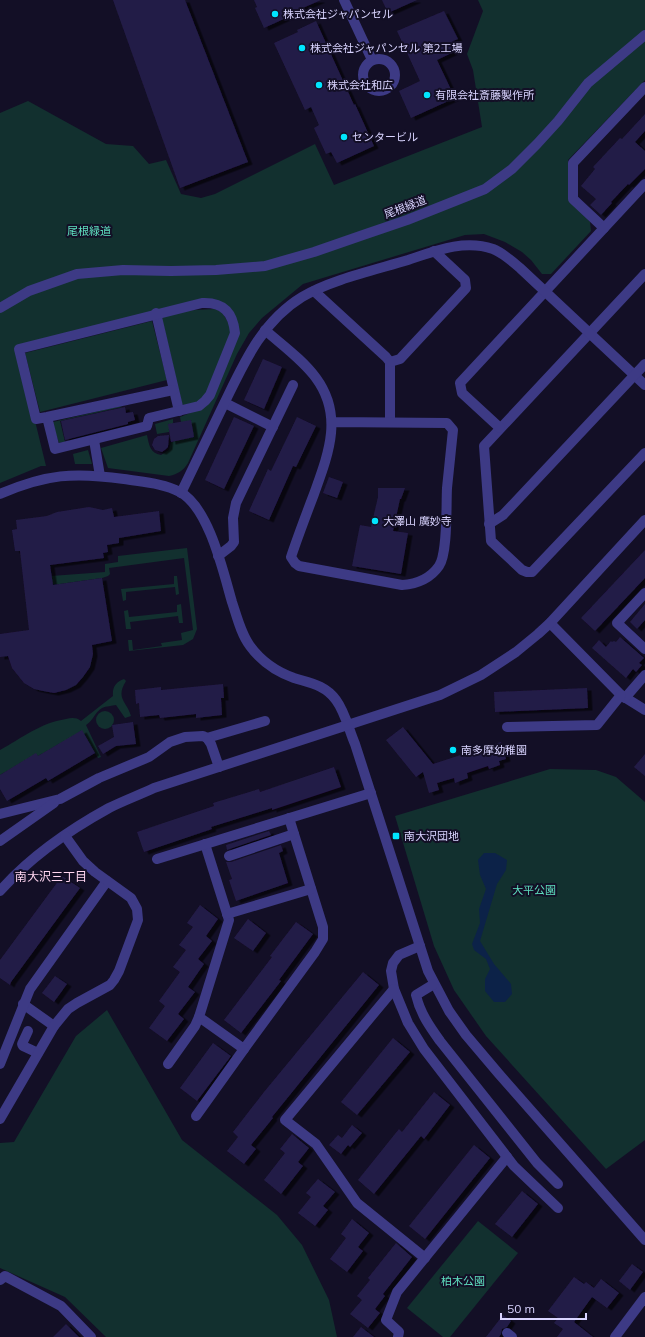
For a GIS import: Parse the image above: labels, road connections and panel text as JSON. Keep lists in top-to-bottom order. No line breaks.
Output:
{"streets":{"street":["尾根緑道"]},"districts":["南大沢三丁目"],"parks":["尾根緑道","大平公園","柏木公園"],"places":{"other":["株式会社ジャパンセル","株式会社ジャパンセル 第2工場","株式会社和広","有限会社斎藤製作所","センタービル","大澤山 廣妙寺","南多摩幼稚園"],"transit":["南大沢団地"]},"scale_bar":"50 m"}
